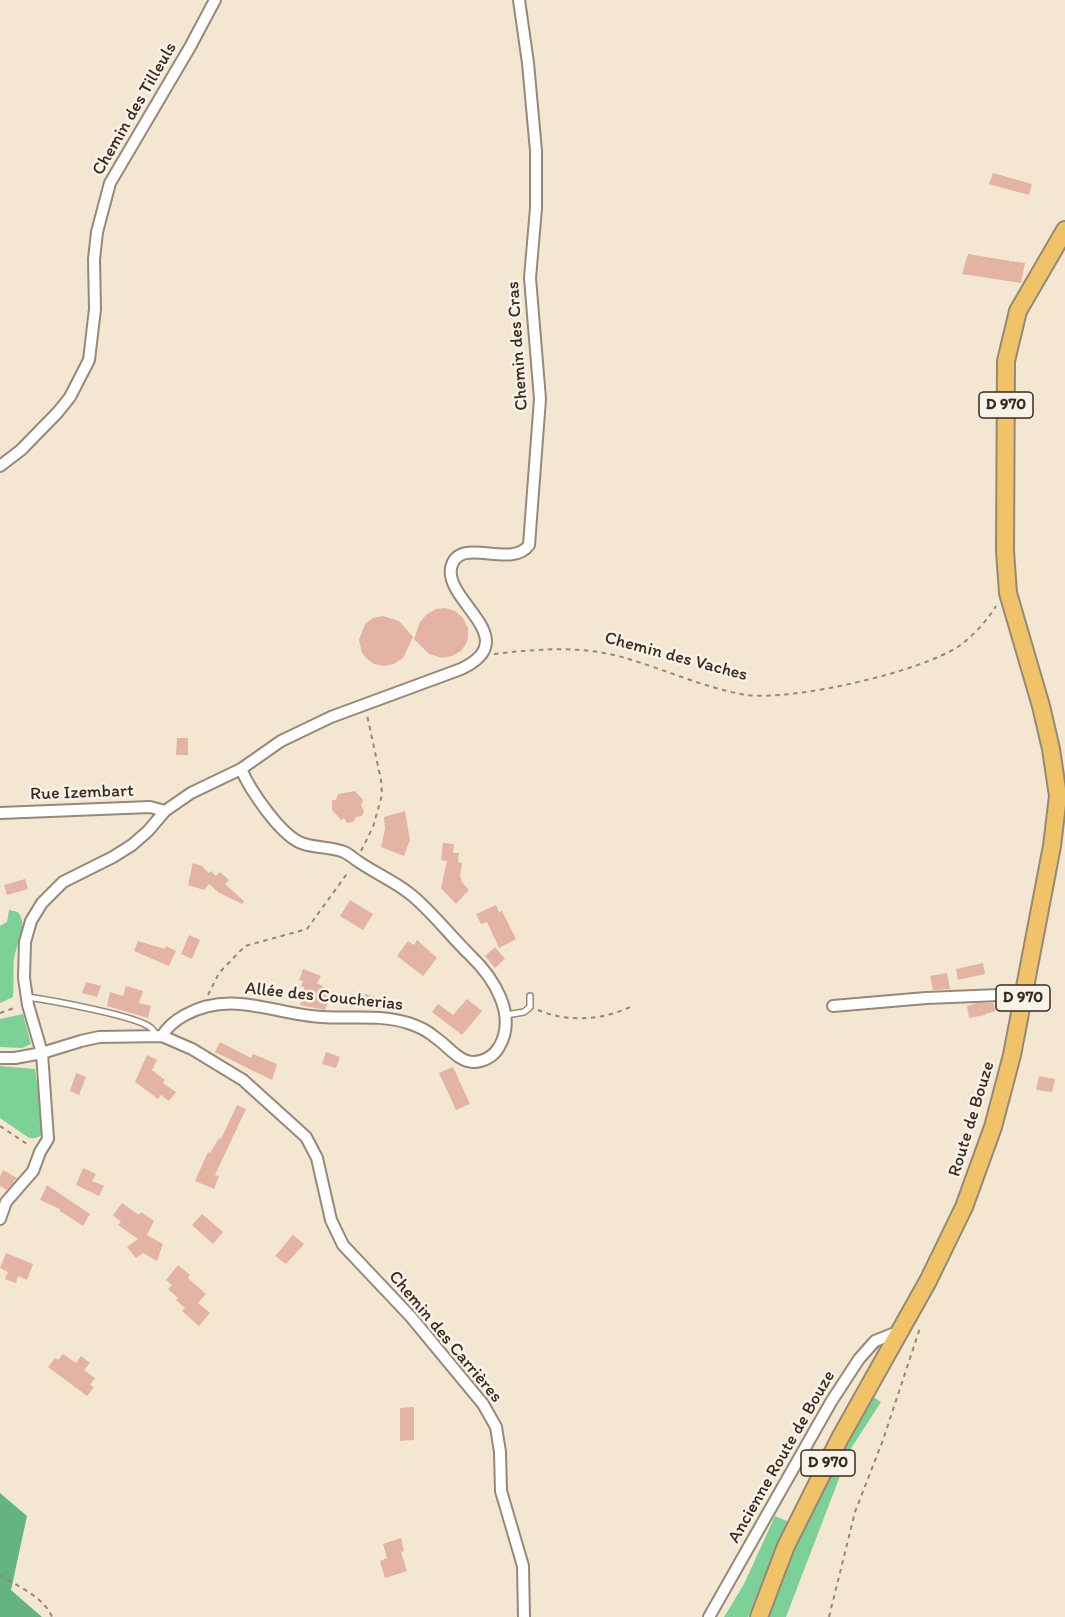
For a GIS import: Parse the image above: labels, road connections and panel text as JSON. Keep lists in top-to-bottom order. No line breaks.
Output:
{"streets":{"main road":["D 970","Route de Bouze"],"street":["Chemin des Tilleuls","Chemin des Cras","Rue Izembart","Allée des Coucherias","Chemin des Carrières","Ancienne Route de Bouze"],"path":["Chemin des Vaches"]},"crossings":[["Chemin des Cras","Chemin des Vaches"],["D 970","Chemin des Vaches"],["D 970","Route de Bouze"],["Chemin des Vaches","Route de Bouze"],["Allée des Coucherias","Chemin des Carrières"],["Route de Bouze","Ancienne Route de Bouze"]]}
